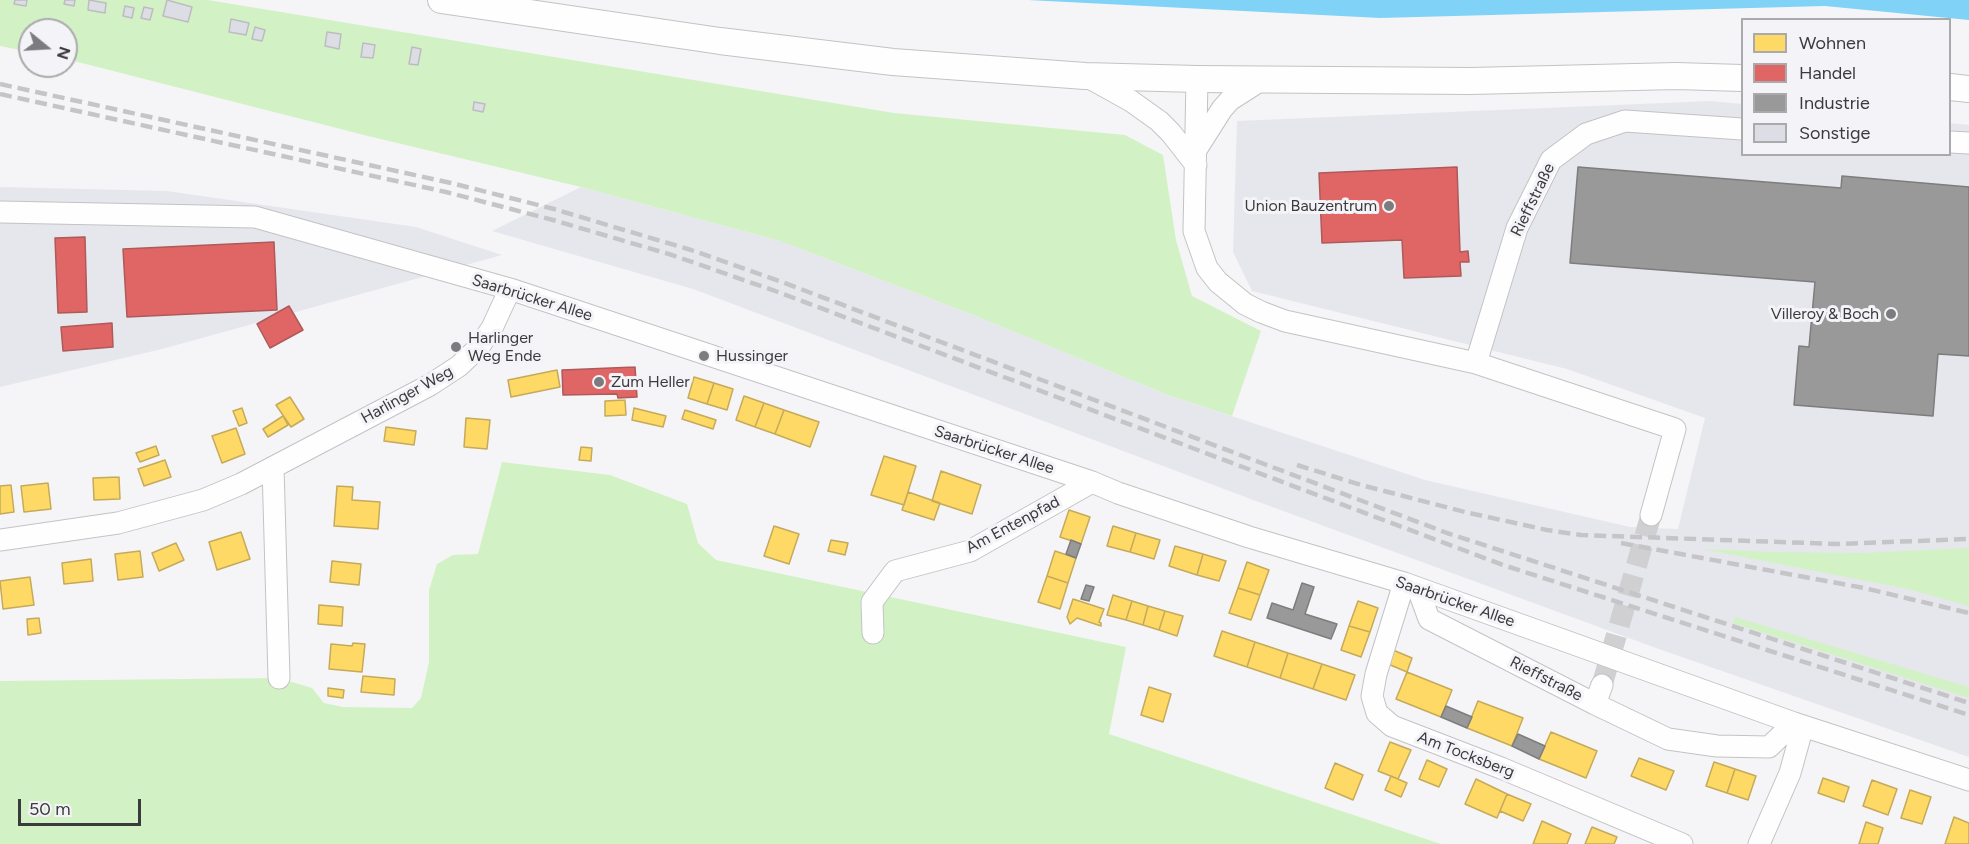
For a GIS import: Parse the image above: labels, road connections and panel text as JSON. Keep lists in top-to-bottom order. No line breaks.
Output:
{"streets":{"street":["Rieffstraße","Saarbrücker Allee","Harlinger Weg","Am Entenpfad","Am Tocksberg"]},"crossings":[["Rieffstraße","Saarbrücker Allee"],["Rieffstraße","Am Tocksberg"],["Saarbrücker Allee","Harlinger Weg"],["Saarbrücker Allee","Am Entenpfad"],["Saarbrücker Allee","Am Tocksberg"]],"places":["Union Bauzentrum","Villeroy & Boch","Harlinger Weg Ende","Hussinger","Zum Heller"],"legend":["Wohnen","Handel","Industrie","Sonstige"],"scale_bar":"50 m","north":"right"}
